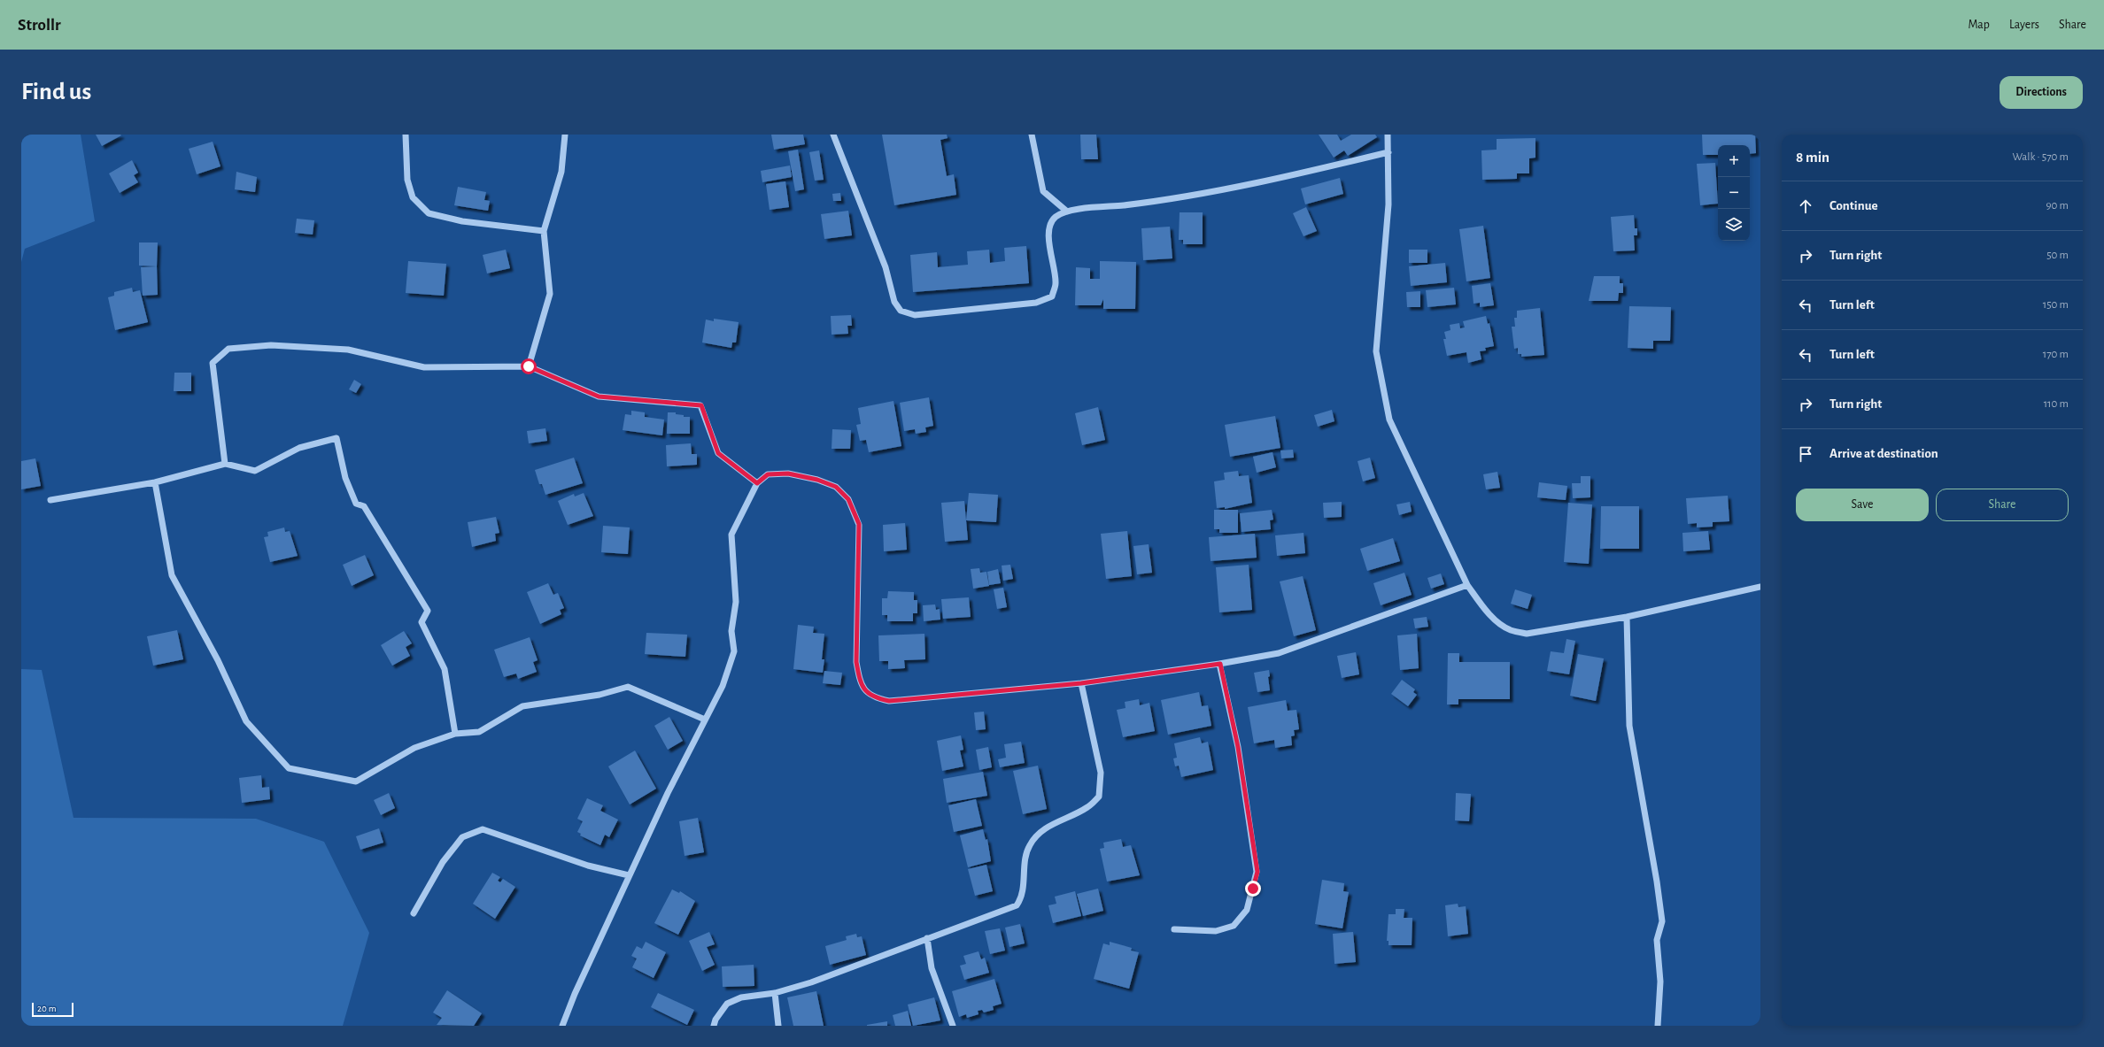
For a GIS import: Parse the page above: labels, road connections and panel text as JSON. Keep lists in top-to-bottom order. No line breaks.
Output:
{"scale_bar":"20 m","page":{"header":"Strollr","nav":["Map","Layers","Share"],"buttons":["Directions",["Save","Share"]],"title":"Find us","heading":["8 min","Walk · 570 m"],"map_buttons":["+","−"],"list":[["Continue","90 m"],["Turn right","50 m"],["Turn left","150 m"],["Turn left","170 m"],["Turn right","110 m"],"Arrive at destination"],"scale":"20 m"}}
